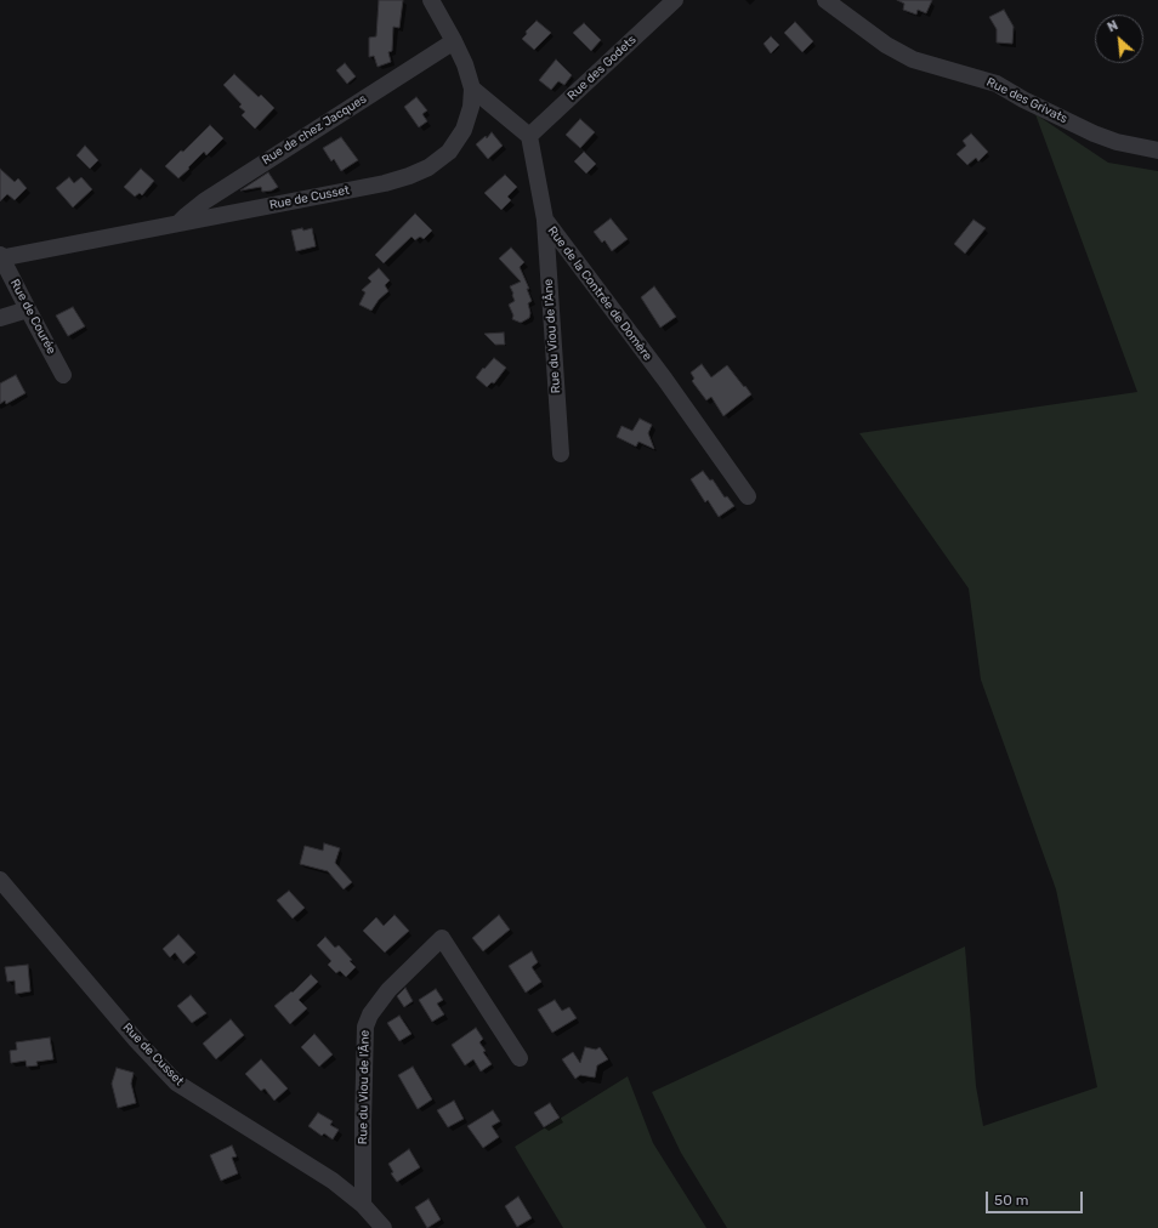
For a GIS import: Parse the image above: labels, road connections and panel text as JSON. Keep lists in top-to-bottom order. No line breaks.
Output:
{"streets":{"street":["Rue des Godets","Rue des Grivats","Rue de chez Jacques","Rue de Cusset","Rue de la Contrée de Domère","Rue de Courée","Rue du Viou de l'Âne"]},"crossings":[["Rue des Godets","Rue de la Contrée de Domère"],["Rue de chez Jacques","Rue de Cusset"],["Rue de Cusset","Rue de Courée"],["Rue de Cusset","Rue du Viou de l'Âne"],["Rue de la Contrée de Domère","Rue du Viou de l'Âne"]],"scale_bar":"50 m","north":"top left"}
